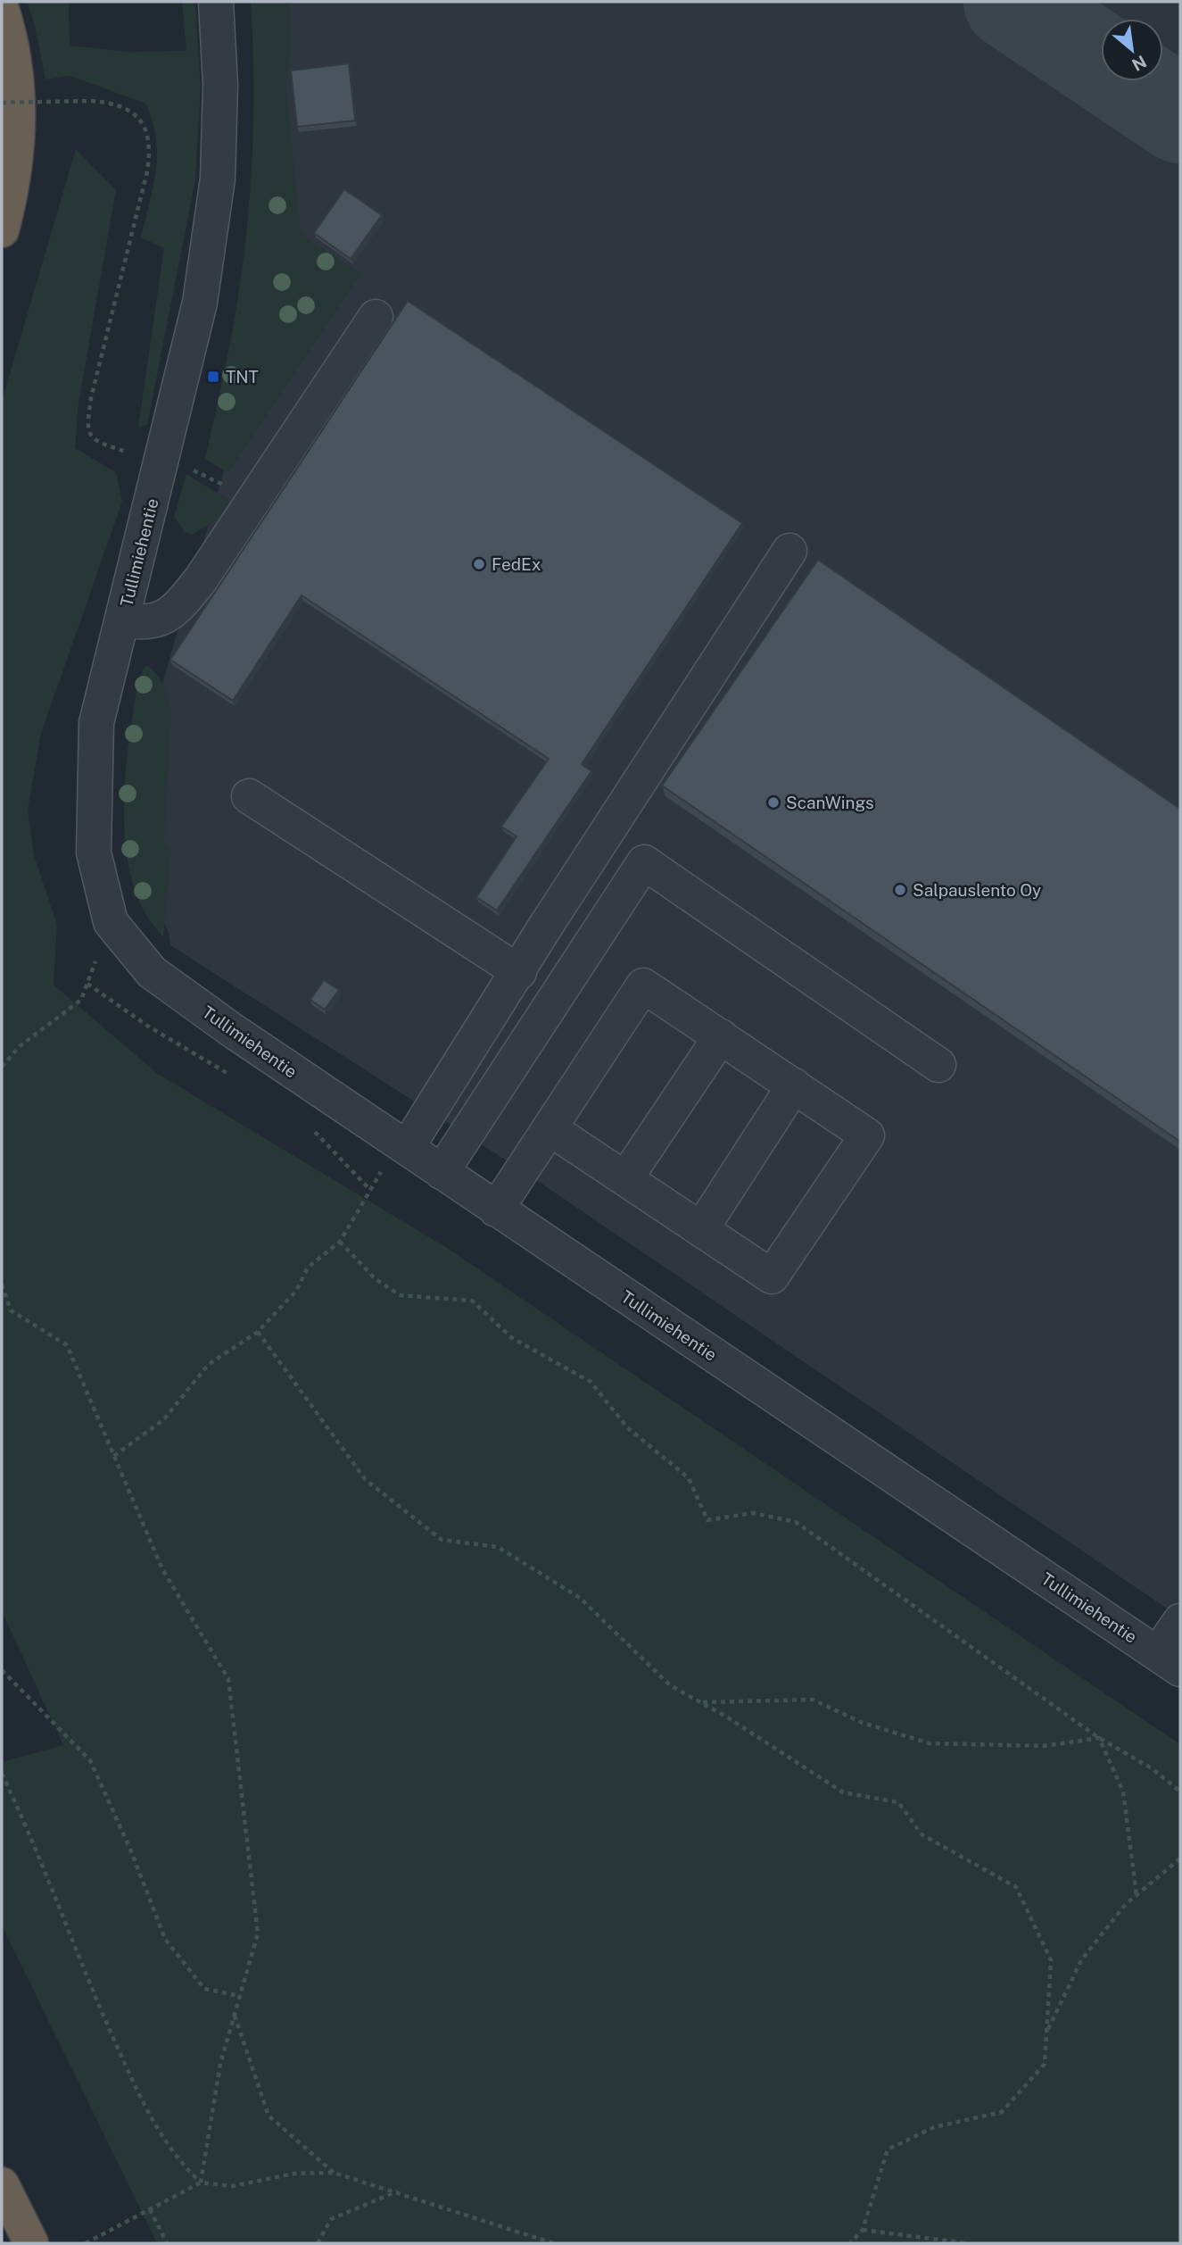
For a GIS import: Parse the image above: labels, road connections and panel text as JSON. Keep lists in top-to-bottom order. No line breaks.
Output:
{"streets":{"street":["Tullimiehentie"]},"places":{"transit":["TNT"],"other":["FedEx","ScanWings","Salpauslento Oy"]},"north":"bottom right"}
